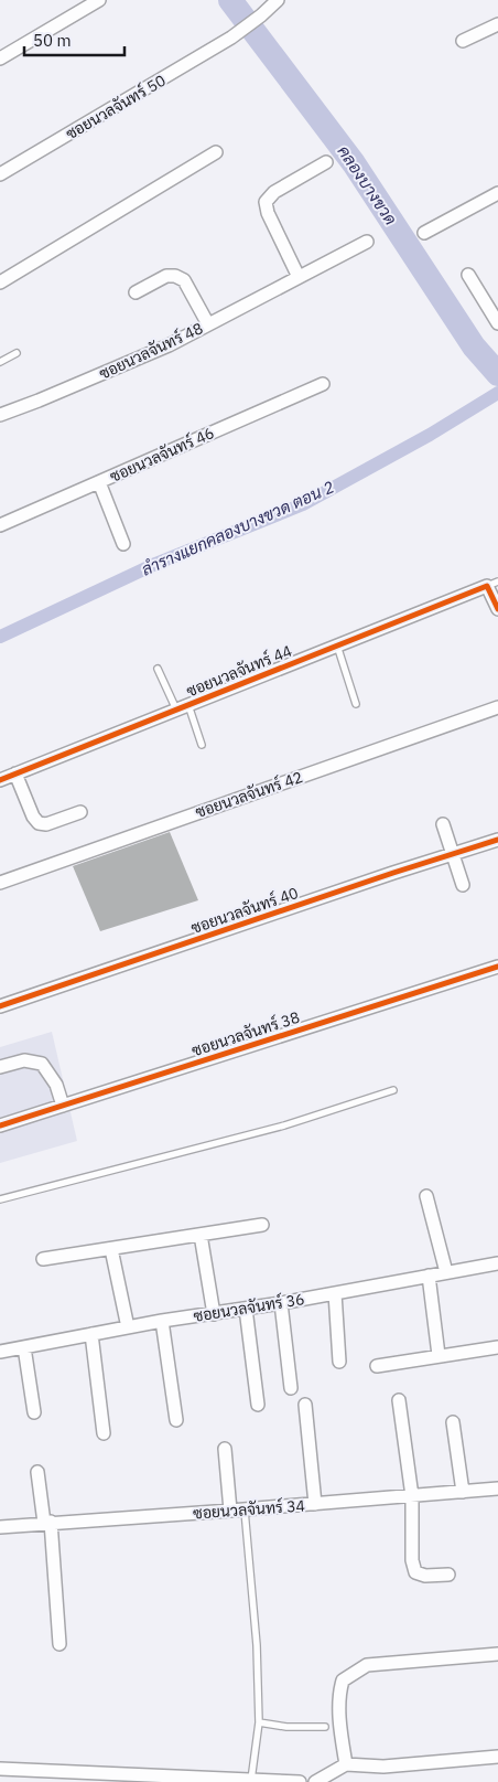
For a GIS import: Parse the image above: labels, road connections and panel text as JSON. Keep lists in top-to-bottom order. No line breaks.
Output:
{"streets":{"street":["ซอยนวลจันทร์ 50","ซอยนวลจันทร์ 48","ซอยนวลจันทร์ 46","ซอยนวลจันทร์ 44","ซอยนวลจันทร์ 42","ซอยนวลจันทร์ 40","ซอยนวลจันทร์ 38","ซอยนวลจันทร์ 36","ซอยนวลจันทร์ 34"]},"water":["คลองบางขวด","ลำรางแยกคลองบางขวด ตอน 2"],"scale_bar":"50 m"}
